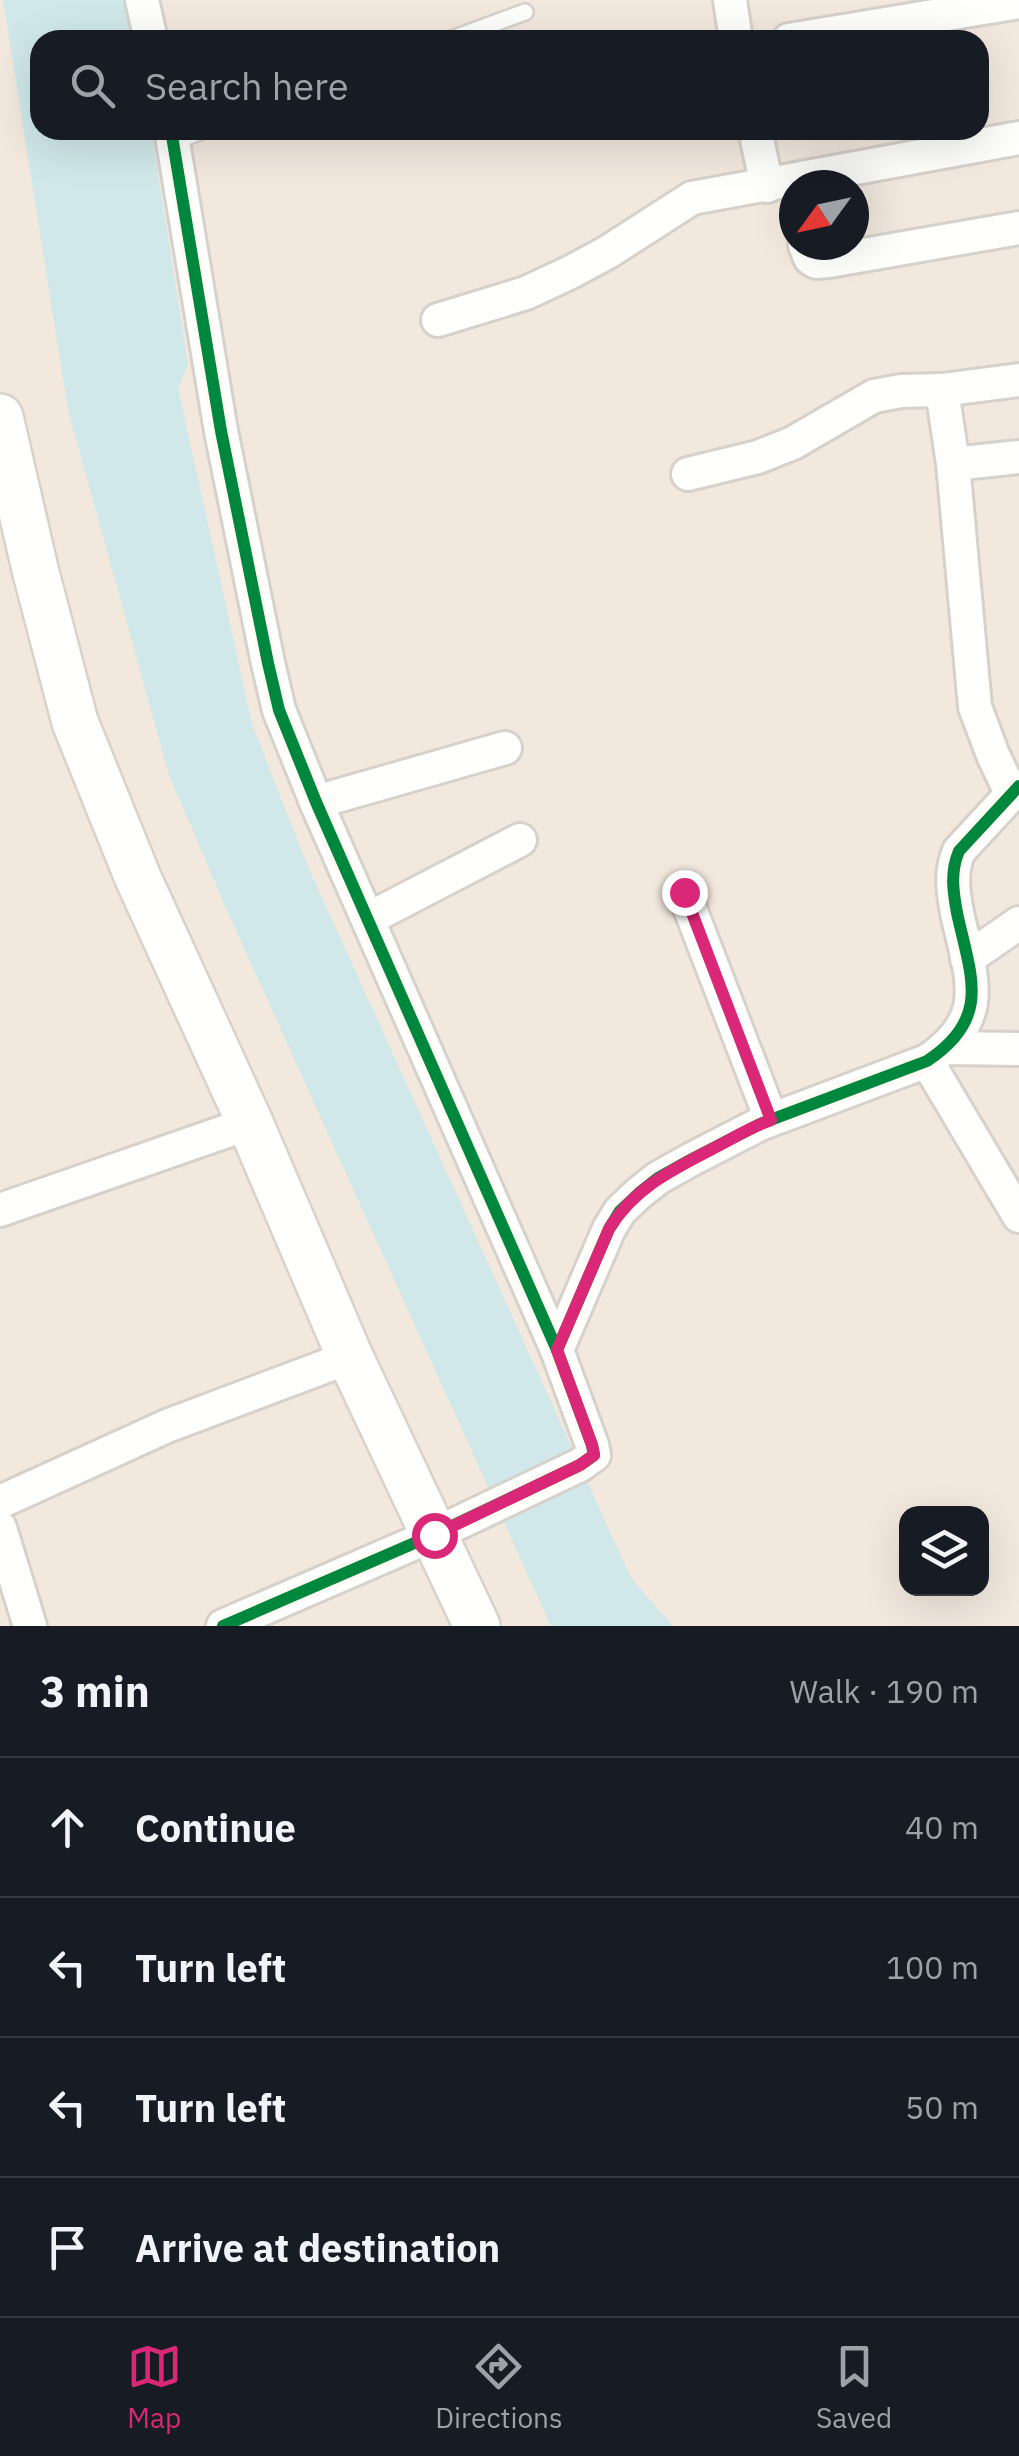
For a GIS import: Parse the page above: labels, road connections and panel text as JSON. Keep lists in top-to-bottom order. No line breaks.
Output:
{"north":"bottom left","page":{"search":"Search here","heading":["3 min","Walk · 190 m"],"list":[["Continue","40 m"],["Turn left","100 m"],["Turn left","50 m"],"Arrive at destination"],"nav":["Map","Directions","Saved"]}}
